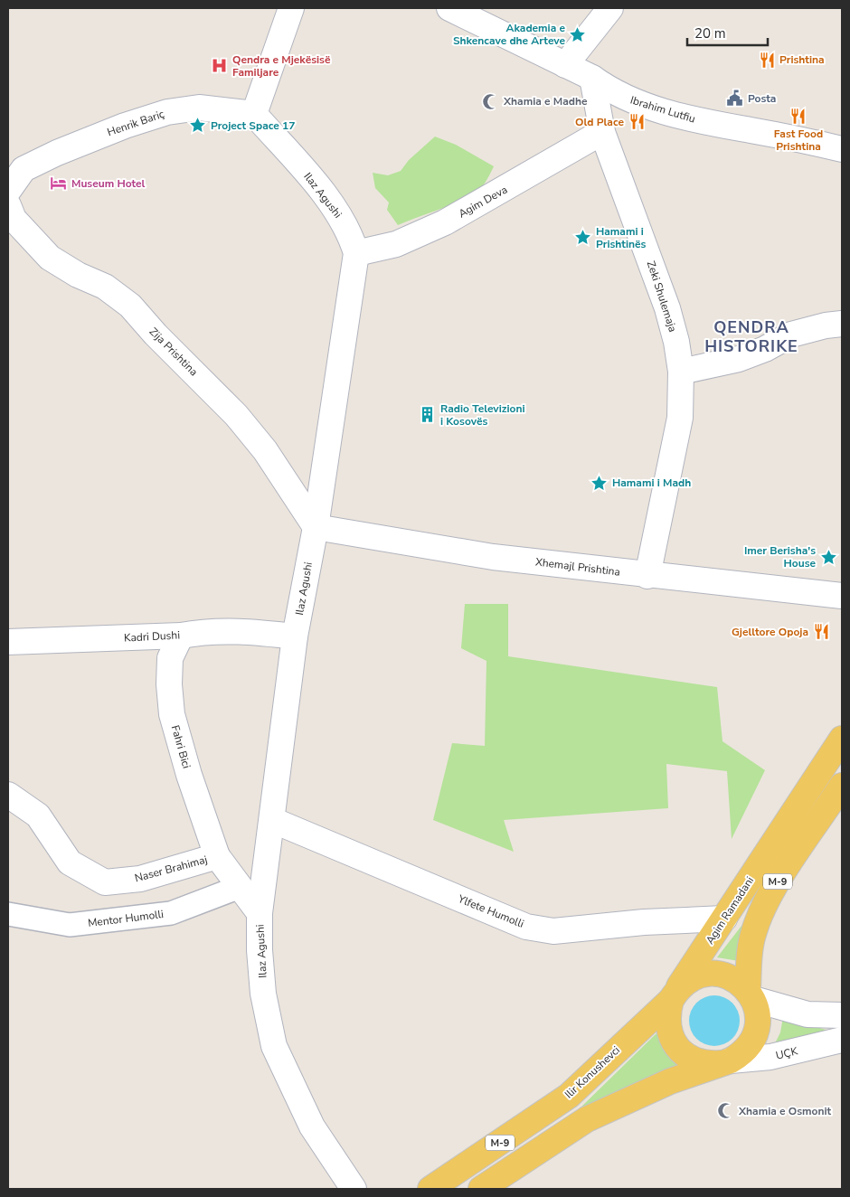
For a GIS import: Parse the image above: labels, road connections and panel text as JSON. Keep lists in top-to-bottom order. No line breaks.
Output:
{"streets":{"main road":["M-9","Agim Ramadani","UÇK","Ilir Konushevci"],"street":["Ibrahim Lutfiu","Henrik Bariç","Ilaz Agushi","Agim Deva","Zeki Shulemaja","Zija Prishtina","Xhemajl Prishtina","Kadri Dushi","Fahri Bici","Naser Brahimaj","Ylfete Humolli","Mentor Humolli"]},"crossings":[["Ibrahim Lutfiu","Zeki Shulemaja"],["Henrik Bariç","Ilaz Agushi"],["Ilaz Agushi","Agim Deva"],["Ilaz Agushi","Zija Prishtina"],["Ilaz Agushi","Xhemajl Prishtina"],["Ilaz Agushi","Kadri Dushi"],["Ilaz Agushi","Naser Brahimaj"],["Ilaz Agushi","Ylfete Humolli"],["Agim Deva","Zeki Shulemaja"],["Zeki Shulemaja","Xhemajl Prishtina"],["Zija Prishtina","Xhemajl Prishtina"],["Kadri Dushi","Fahri Bici"],["Fahri Bici","Naser Brahimaj"],["Naser Brahimaj","Mentor Humolli"],["M-9","Agim Ramadani"],["M-9","UÇK"],["M-9","Ilir Konushevci"],["Agim Ramadani","Ylfete Humolli"],["Agim Ramadani","UÇK"],["Agim Ramadani","Ilir Konushevci"],["UÇK","Ilir Konushevci"]],"districts":["QENDRA HISTORIKE"],"places":{"place":["Akademia e Shkencave dhe Arteve","Project Space 17","Hamami i Prishtinës","Hamami i Madh","Imer Berisha's House"],"restaurant":["Prishtina","Fast Food Prishtina","Old Place","Gjelltore Opoja"],"hospital":["Qendra e Mjekësisë Familjare"],"public building":["Posta"],"mosque":["Xhamia e Madhe","Xhamia e Osmonit"],"hotel":["Museum Hotel"],"building":["Radio Televizioni i Kosovës"]},"scale_bar":"20 m"}
